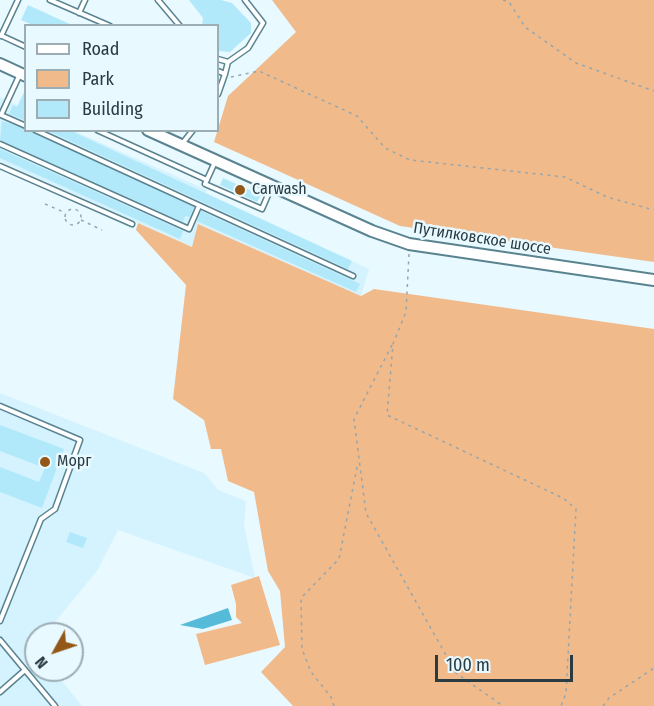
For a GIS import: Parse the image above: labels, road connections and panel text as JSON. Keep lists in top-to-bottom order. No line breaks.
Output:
{"streets":{"main road":["Путилковское шоссе"]},"places":["Carwash","Морг"],"legend":["Road","Park","Building"],"scale_bar":"100 m","north":"bottom left"}
